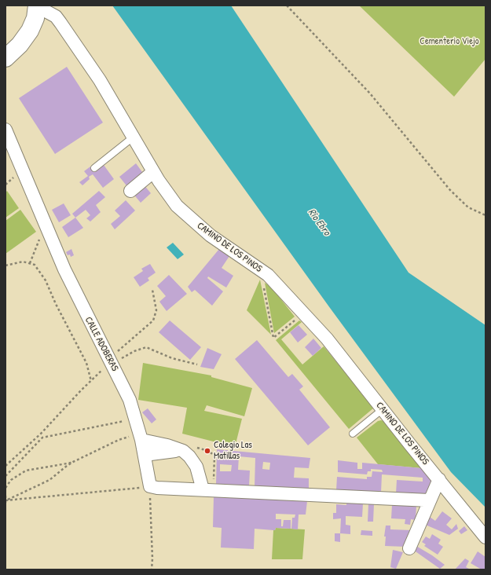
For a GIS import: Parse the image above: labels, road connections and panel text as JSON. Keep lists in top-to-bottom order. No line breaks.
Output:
{"streets":{"street":["CAMINO DE LOS PINOS","CALLE ADOBERAS"]},"water":["Río Ebro"],"parks":["Cementerio Viejo"],"places":["Colegio Las Matillas"]}
